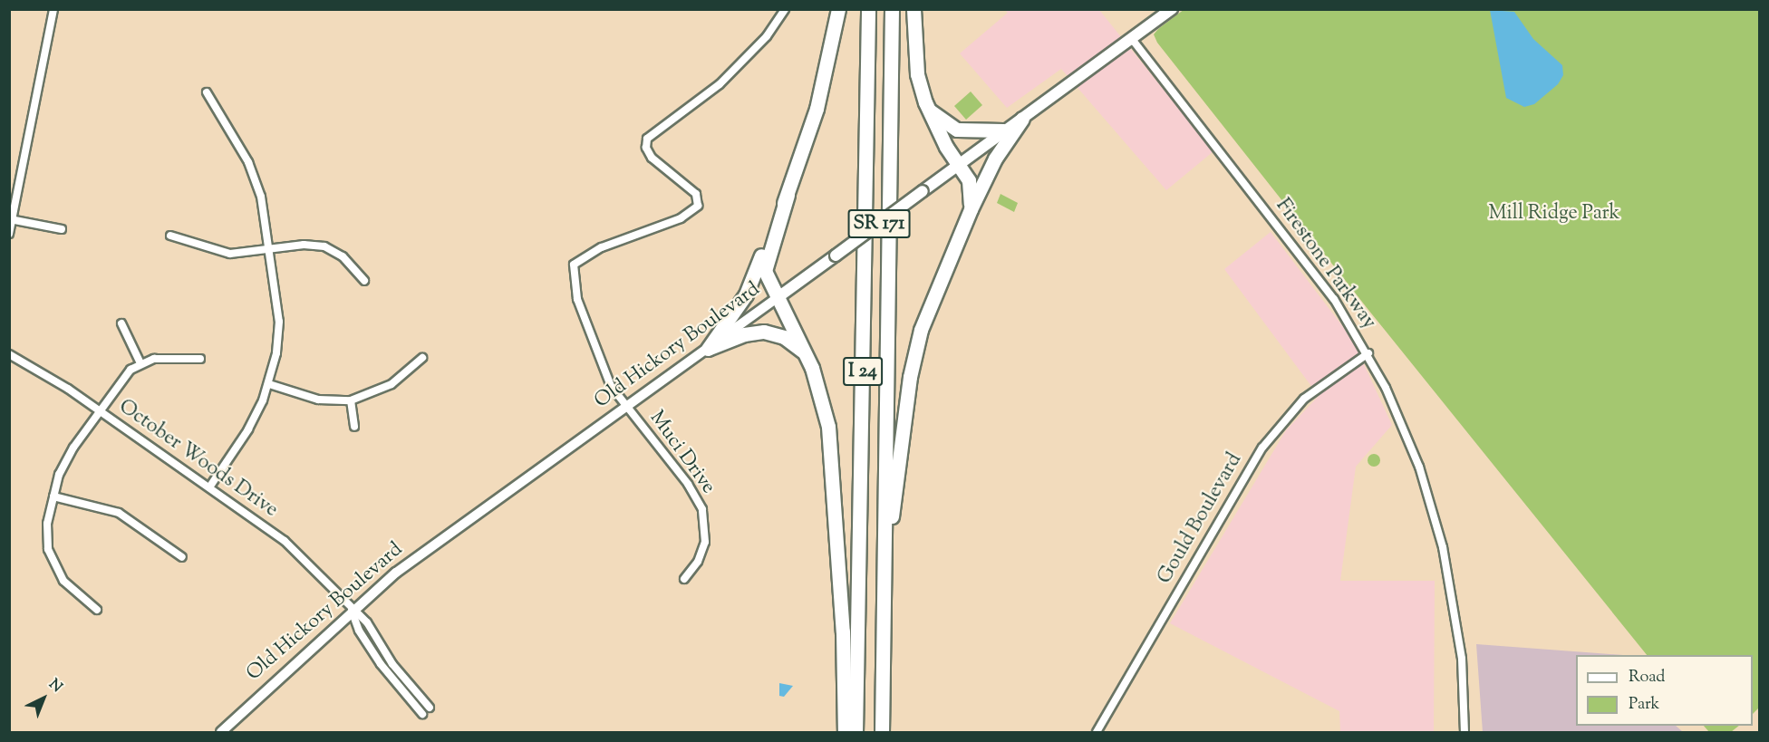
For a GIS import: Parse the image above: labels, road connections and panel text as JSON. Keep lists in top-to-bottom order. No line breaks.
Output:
{"streets":{"highway":["I 24"],"main road":["SR 171","Old Hickory Boulevard"],"street":["Firestone Parkway","Muci Drive","October Woods Drive","Gould Boulevard"]},"crossings":[["Firestone Parkway","Old Hickory Boulevard"],["Firestone Parkway","Gould Boulevard"],["Old Hickory Boulevard","Muci Drive"],["Old Hickory Boulevard","October Woods Drive"]],"parks":["Mill Ridge Park"],"legend":["Road","Park"],"north":"top right"}
